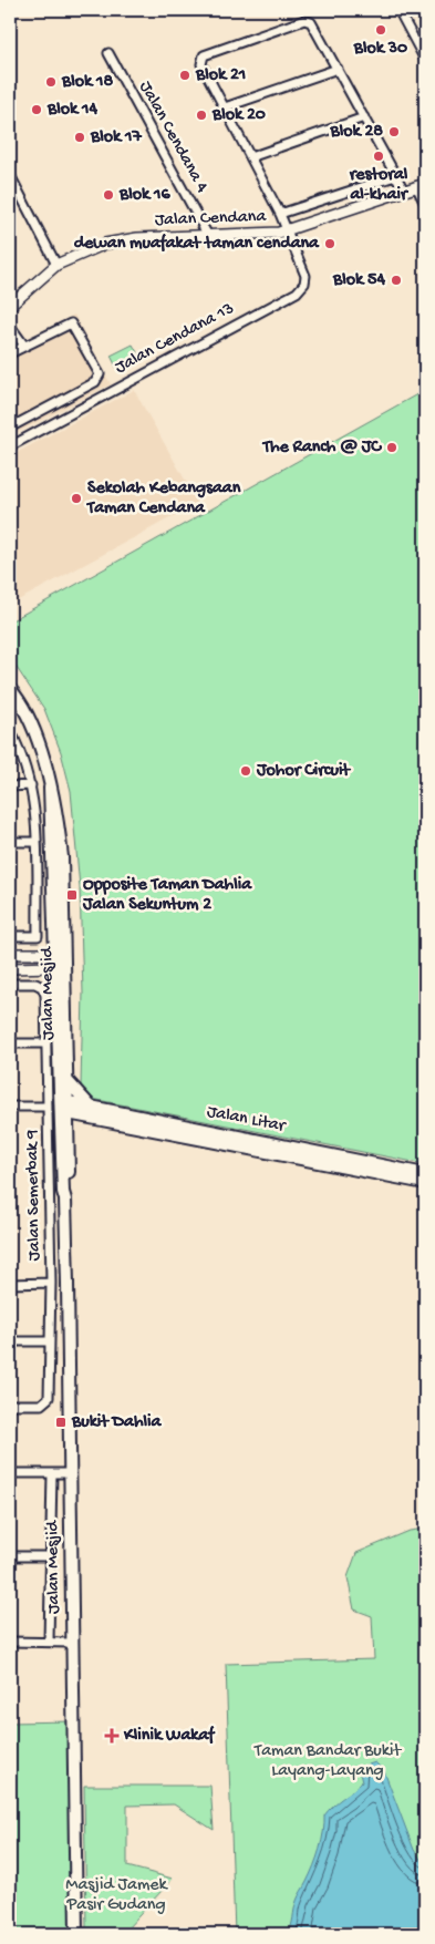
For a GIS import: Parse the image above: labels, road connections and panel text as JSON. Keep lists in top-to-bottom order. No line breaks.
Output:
{"streets":{"main road":["Jalan Mesjid","Jalan Litar"],"street":["Jalan Cendana 4","Jalan Cendana","Jalan Cendana 13","Jalan Semerbak 9"]},"crossings":[["Jalan Cendana 4","Jalan Cendana"],["Jalan Cendana","Jalan Cendana 13"],["Jalan Mesjid","Jalan Litar"]],"parks":["Taman Bandar Bukit Layang-Layang","Masjid Jamek Pasir Gudang"],"places":{"other":["Blok 30","Blok 21","Blok 18","Blok 14","Blok 20","Blok 28","Blok 17","restoral al-khair","Blok 16","dewan muafakat taman cendana","Blok 54","The Ranch @ JC","Sekolah Kebangsaan Taman Cendana","Johor Circuit"],"transit":["Opposite Taman Dahlia Jalan Sekuntum 2","Bukit Dahlia"],"health":["Klinik Wakaf"]}}
